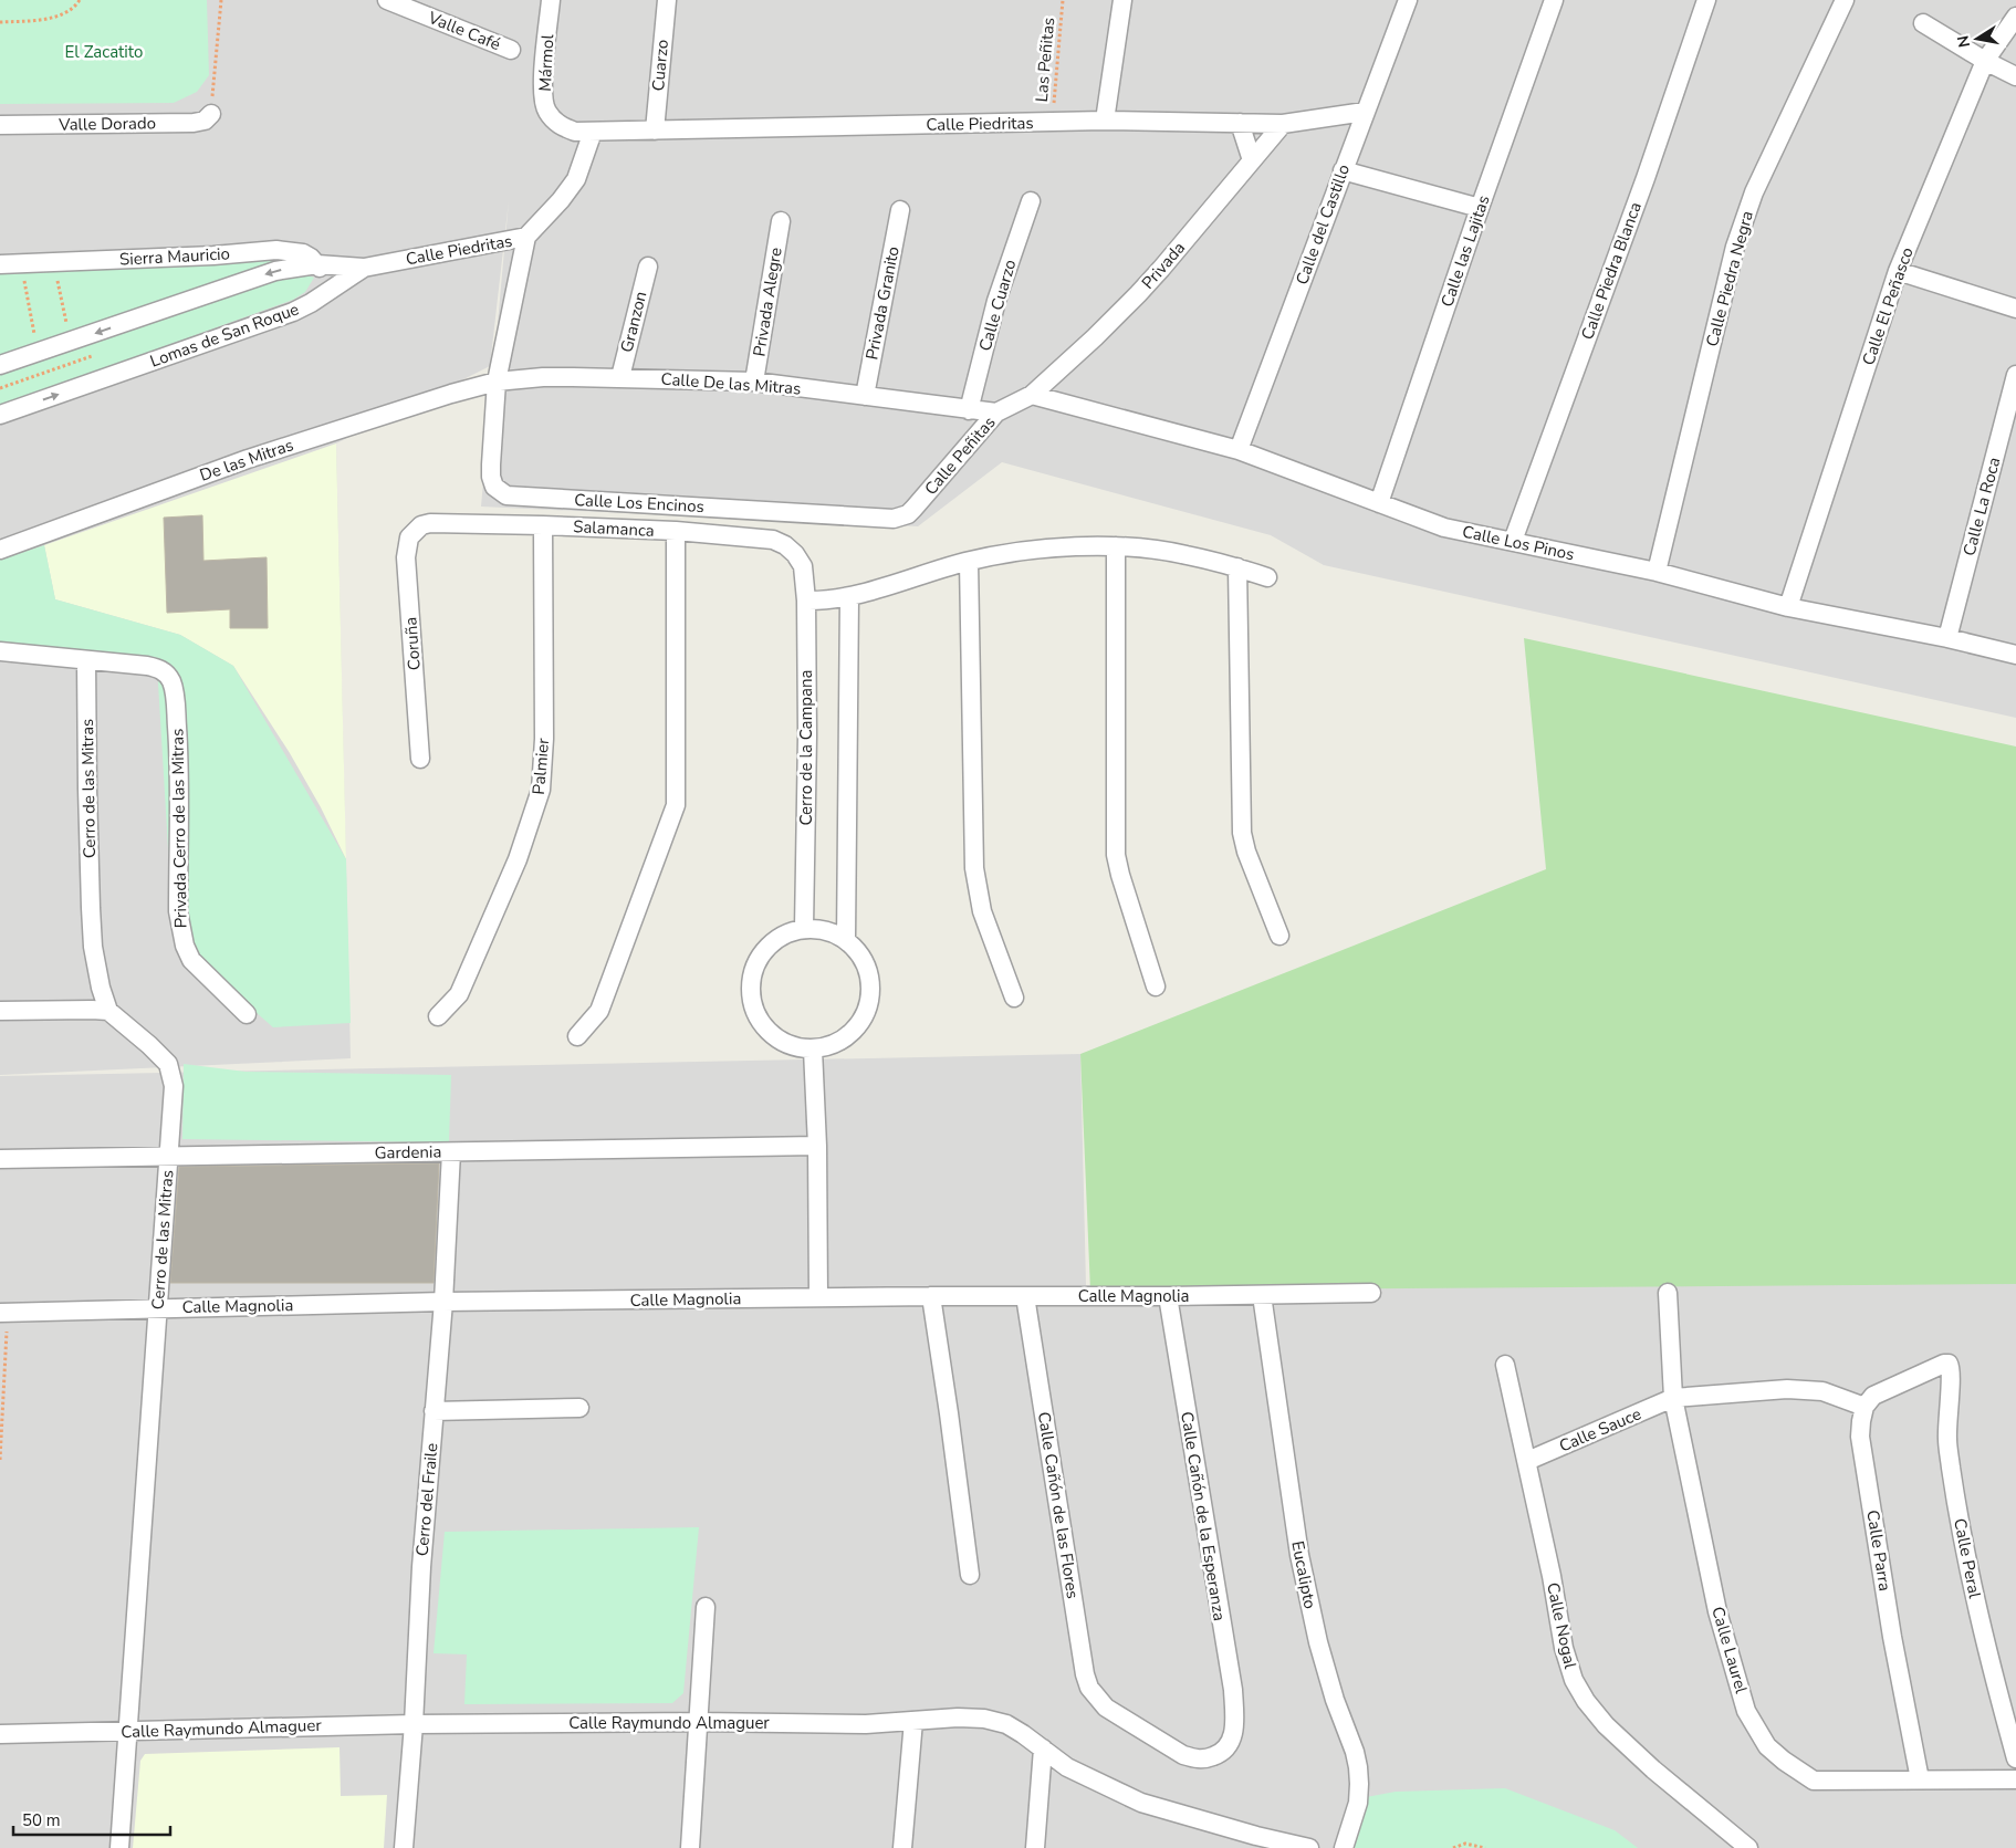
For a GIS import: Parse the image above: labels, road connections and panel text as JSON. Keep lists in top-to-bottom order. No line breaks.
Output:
{"streets":{"street":["Valle Café","Mármol","Cuarzo","Valle Dorado","Calle Piedritas","Calle del Castillo","Calle las Lajitas","Sierra Mauricio","Privada","Calle Piedra Blanca","Calle Piedra Negra","Privada Alegre","Privada Granito","Calle Cuarzo","Calle El Peñasco","Granzon","Lomas de San Roque","Calle De las Mitras","Calle Peñitas","De las Mitras","Calle Los Encinos","Calle La Roca","Salamanca","Calle Los Pinos","Coruña","Cerro de la Campana","Palmier","Cerro de las Mitras","Privada Cerro de las Mitras","Gardenia","Calle Magnolia","Calle Sauce","Cerro del Fraile","Calle Cañón de las Flores","Calle Cañón de la Esperanza","Calle Parra","Calle Peral","Eucalipto","Calle Nogal","Calle Laurel","Calle Raymundo Almaguer"],"path":["Las Peñitas"]},"crossings":[["Las Peñitas","Calle Piedritas"],["Mármol","Calle Piedritas"],["Cuarzo","Calle Piedritas"],["Calle Piedritas","Calle del Castillo"],["Calle Piedritas","Privada"],["Calle Piedritas","Lomas de San Roque"],["Calle Piedritas","Calle Los Encinos"],["Calle del Castillo","Calle Los Pinos"],["Calle las Lajitas","Calle Los Pinos"],["Privada","Calle Peñitas"],["Privada","Calle Los Pinos"],["Calle Piedra Blanca","Calle Los Pinos"],["Calle Piedra Negra","Calle Los Pinos"],["Privada Alegre","Calle De las Mitras"],["Privada Granito","Calle De las Mitras"],["Calle Cuarzo","Calle De las Mitras"],["Calle El Peñasco","Calle Los Pinos"],["Granzon","Calle De las Mitras"],["Calle De las Mitras","Calle Peñitas"],["Calle De las Mitras","De las Mitras"],["Calle De las Mitras","Calle Los Encinos"],["Calle Peñitas","Calle Los Encinos"],["Calle Peñitas","Calle Los Pinos"],["De las Mitras","Calle Los Encinos"],["Calle La Roca","Calle Los Pinos"],["Salamanca","Coruña"],["Salamanca","Cerro de la Campana"],["Salamanca","Palmier"],["Cerro de las Mitras","Privada Cerro de las Mitras"],["Cerro de las Mitras","Gardenia"],["Cerro de las Mitras","Calle Magnolia"],["Cerro de las Mitras","Calle Raymundo Almaguer"],["Gardenia","Cerro del Fraile"],["Calle Magnolia","Cerro del Fraile"],["Calle Magnolia","Calle Cañón de las Flores"],["Calle Magnolia","Calle Cañón de la Esperanza"],["Calle Magnolia","Eucalipto"],["Calle Sauce","Calle Parra"],["Calle Sauce","Calle Peral"],["Calle Sauce","Calle Nogal"],["Calle Sauce","Calle Laurel"],["Cerro del Fraile","Calle Raymundo Almaguer"],["Calle Cañón de las Flores","Calle Cañón de la Esperanza"],["Calle Parra","Calle Peral"],["Calle Parra","Calle Laurel"]],"parks":["El Zacatito"],"scale_bar":"50 m","north":"left"}
